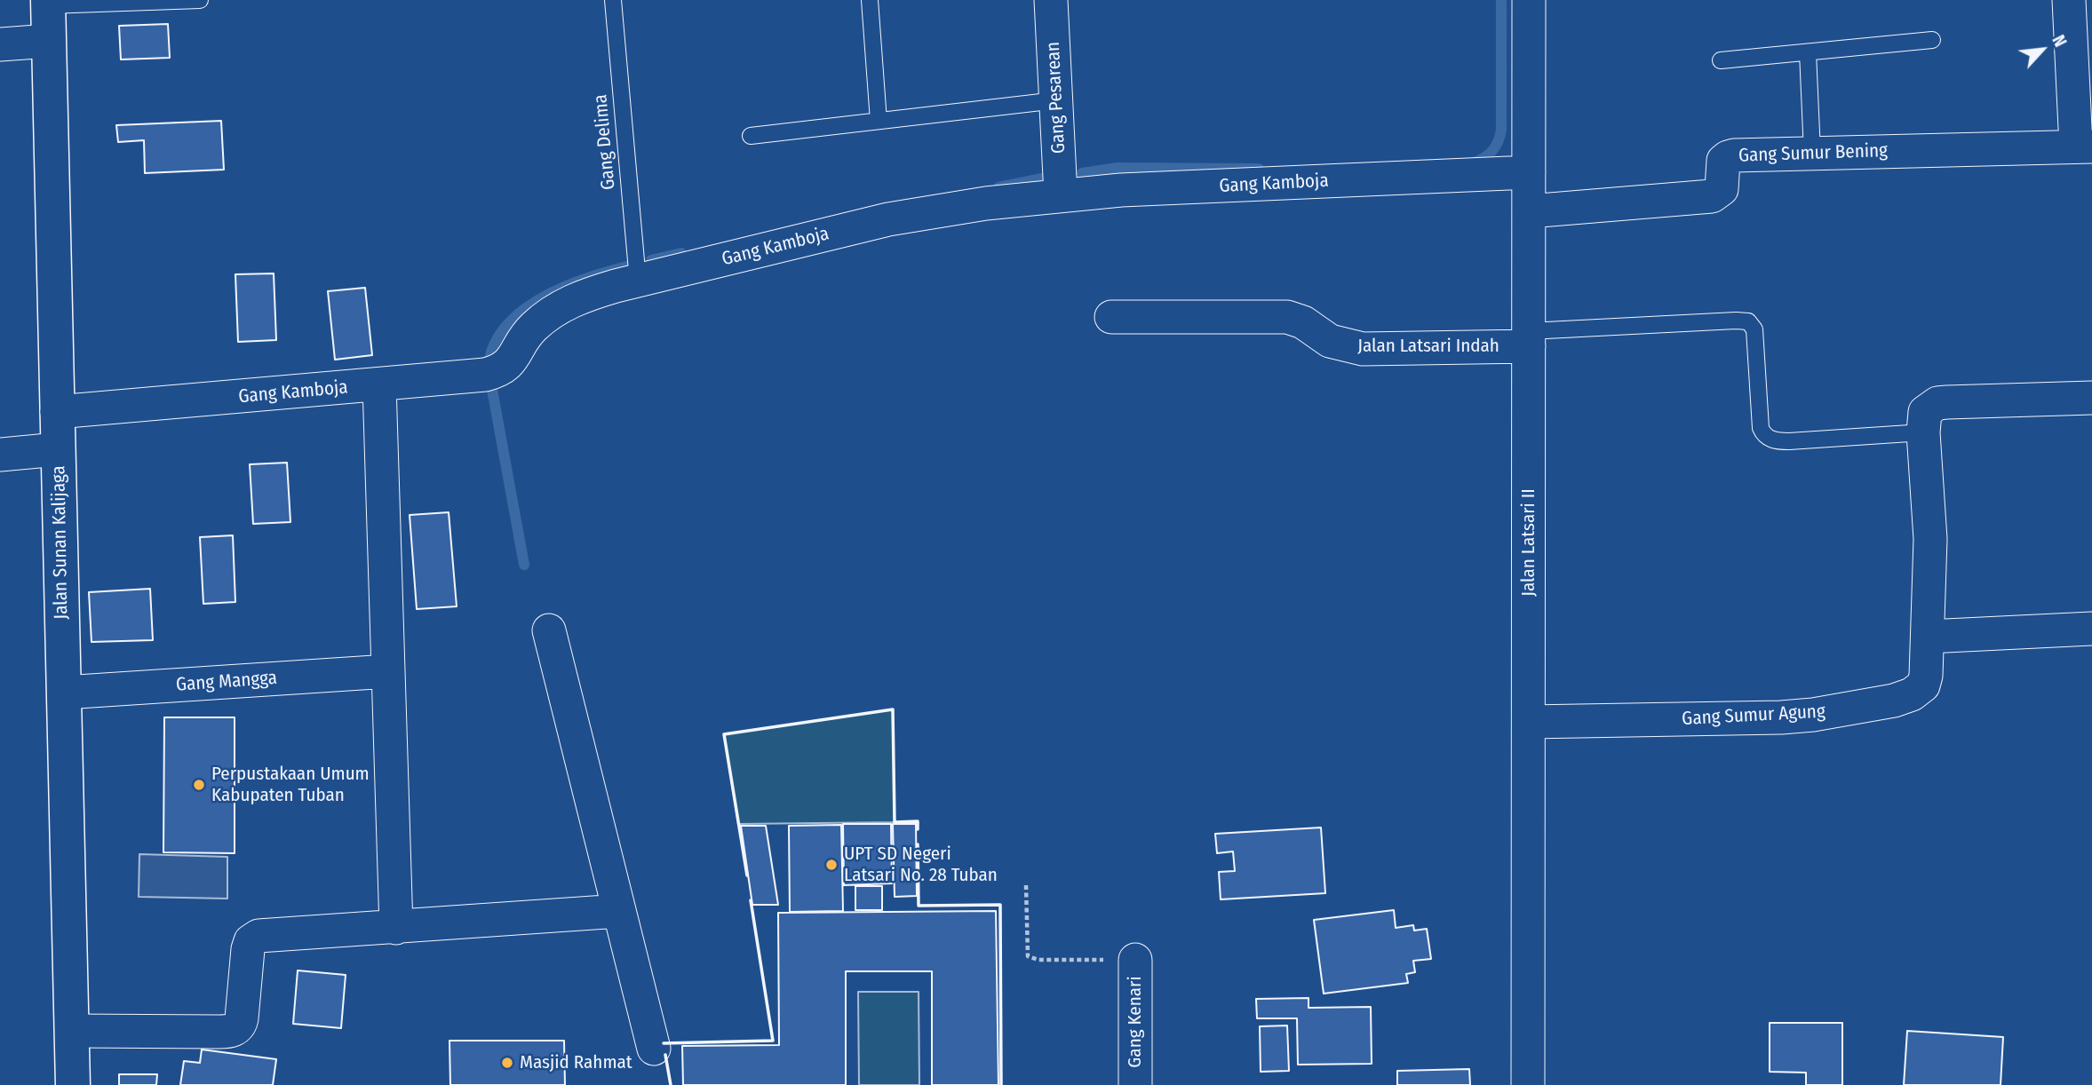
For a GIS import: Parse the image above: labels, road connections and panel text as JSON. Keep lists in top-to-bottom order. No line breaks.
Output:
{"streets":{"main road":["Jalan Sunan Kalijaga"],"street":["Gang Pesarean","Gang Sumur Bening","Gang Kamboja","Jalan Latsari Indah","Jalan Latsari II","Gang Mangga","Gang Sumur Agung","Gang Kenari"],"lane":["Gang Delima"]},"crossings":[["Gang Pesarean","Gang Kamboja"],["Gang Delima","Gang Kamboja"],["Gang Sumur Bening","Jalan Latsari II"],["Gang Kamboja","Jalan Sunan Kalijaga"],["Gang Kamboja","Jalan Latsari II"],["Jalan Latsari Indah","Jalan Latsari II"],["Jalan Sunan Kalijaga","Gang Mangga"],["Jalan Latsari II","Gang Sumur Agung"]],"places":["Perpustakaan Umum Kabupaten Tuban","UPT SD Negeri Latsari No. 28 Tuban","Masjid Rahmat"],"north":"top right"}
